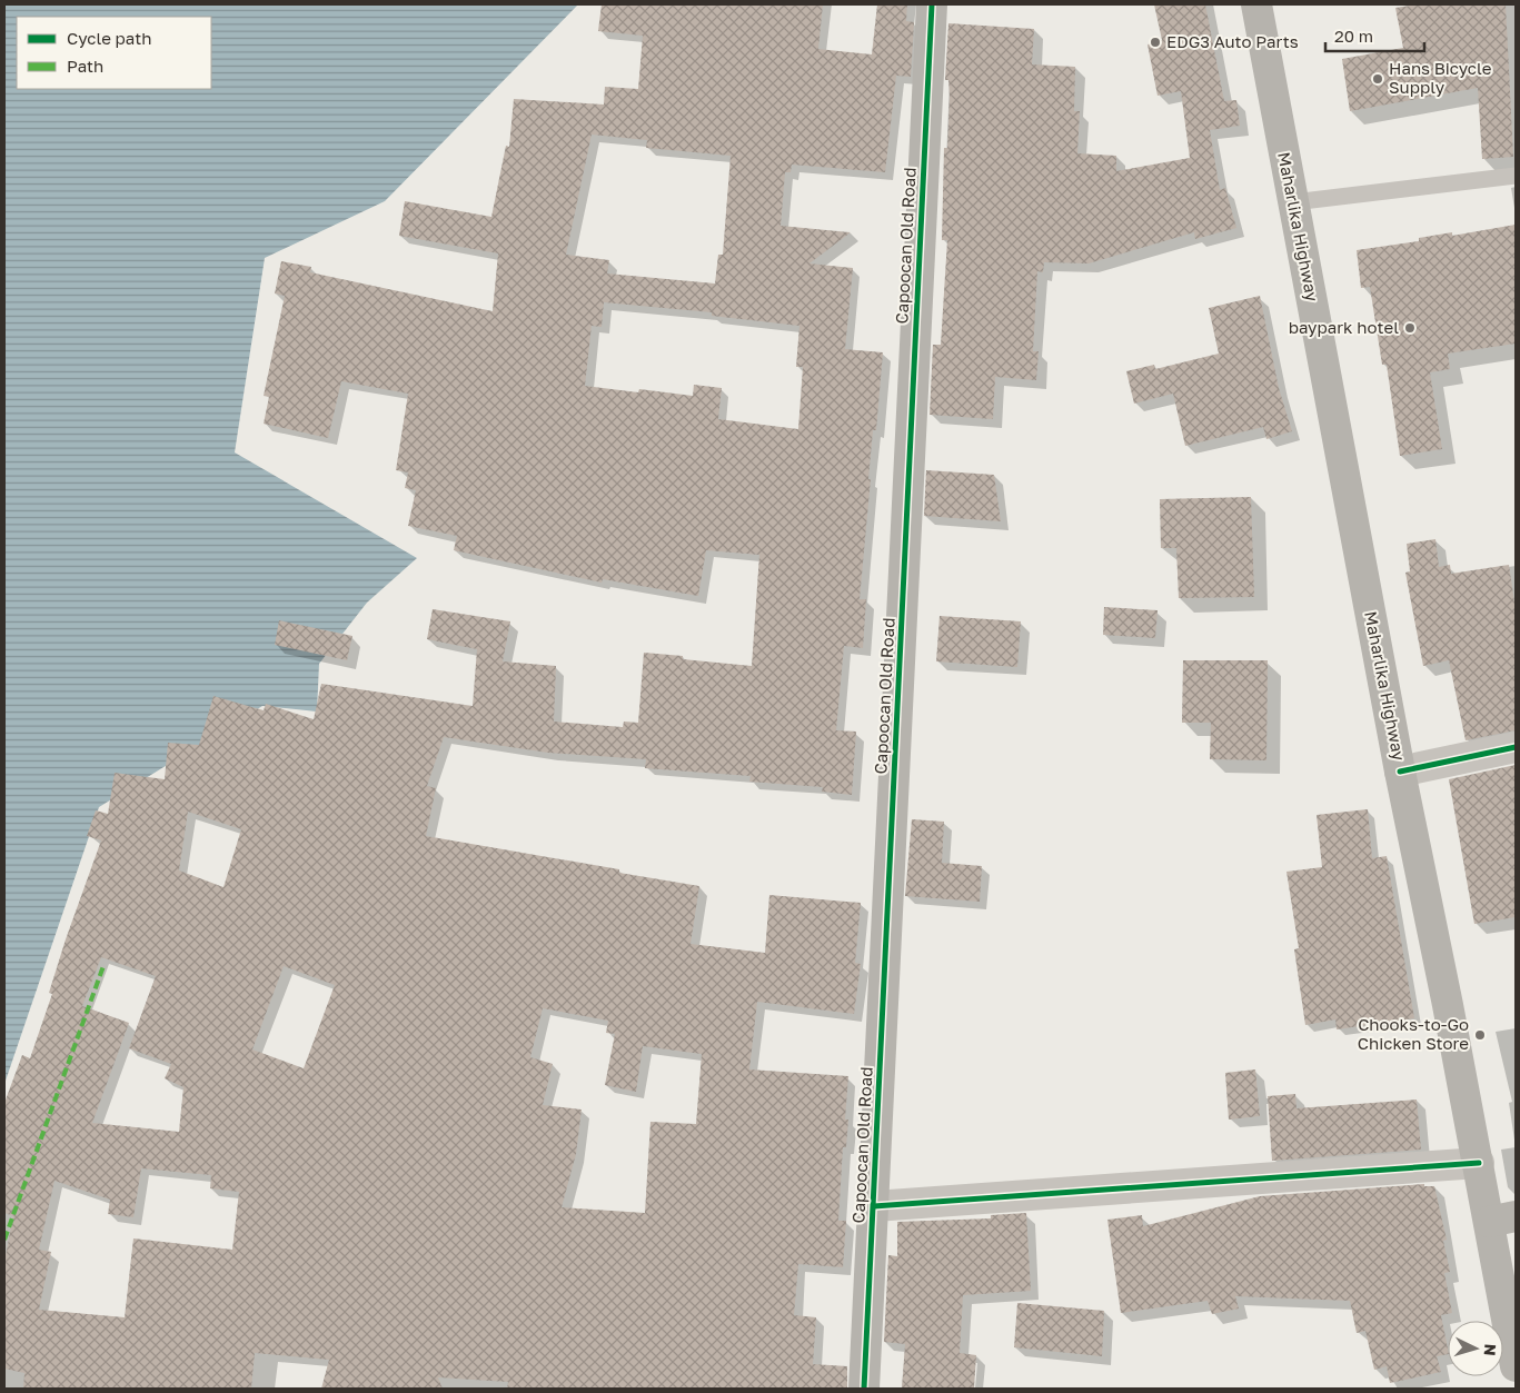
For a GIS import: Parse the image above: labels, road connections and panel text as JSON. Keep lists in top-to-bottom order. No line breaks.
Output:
{"streets":{"main road":["Maharlika Highway","Capoocan Old Road"]},"places":["EDG3 Auto Parts","Hans Bicycle Supply","baypark hotel","Chooks-to-Go Chicken Store"],"legend":["Cycle path","Path"],"scale_bar":"20 m","north":"right"}
